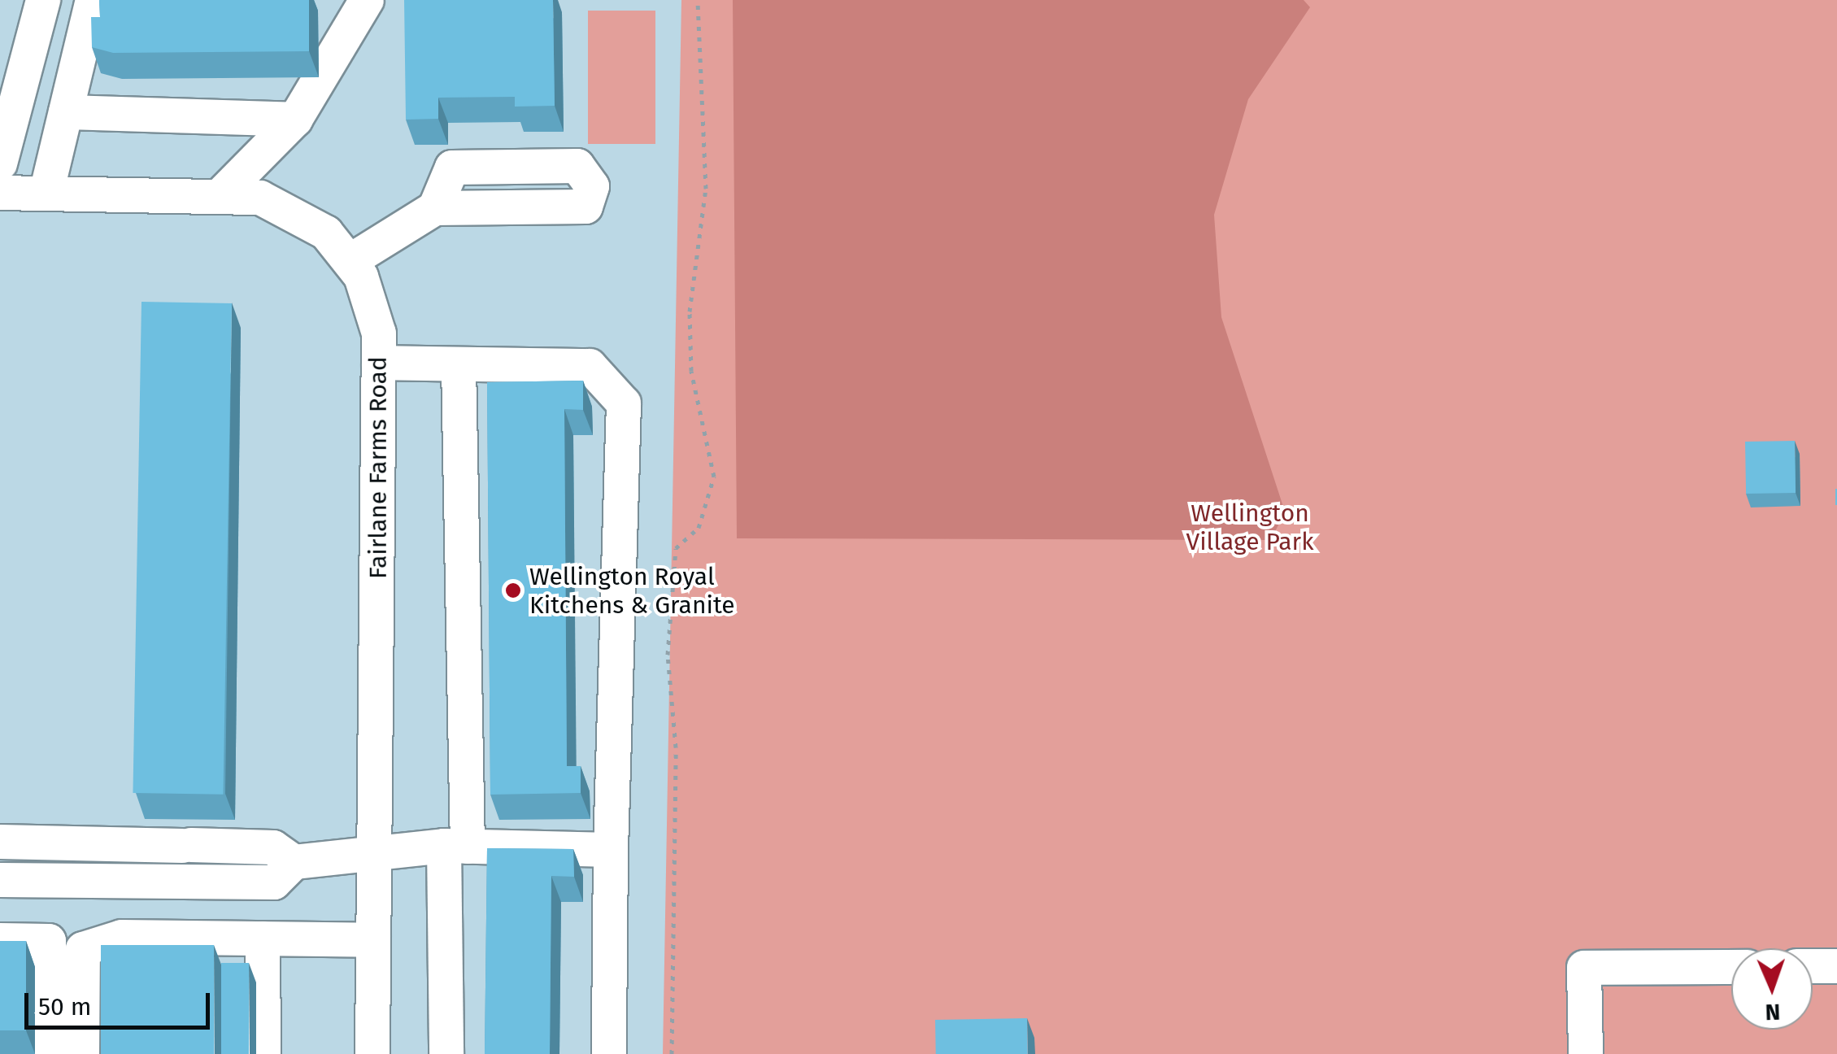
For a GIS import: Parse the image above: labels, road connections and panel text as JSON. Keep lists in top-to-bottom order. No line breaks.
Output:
{"streets":{"street":["Fairlane Farms Road"]},"parks":["Wellington Village Park"],"places":["Wellington Royal Kitchens & Granite"],"scale_bar":"50 m","north":"bottom"}
